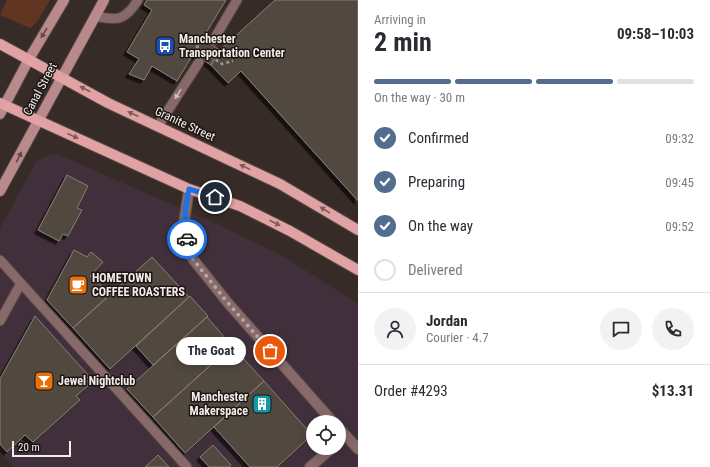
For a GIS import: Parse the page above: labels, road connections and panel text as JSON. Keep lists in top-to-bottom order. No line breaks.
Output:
{"streets":{"main road":["Granite Street"],"street":["Canal Street"]},"crossings":[["Canal Street","Granite Street"]],"places":{"bus stop":["Manchester Transportation Center"],"cafe":["HOMETOWN COFFEE ROASTERS"],"other":["The Goat"],"bar":["Jewel Nightclub"],"building":["Manchester Makerspace"]},"scale_bar":"20 m","page":{"heading":["2 min","Arriving in","09:58–10:03"],"panel":["Jordan","Courier · 4.7","Order #4293","$13.31"],"bar":"On the way · 30 m","list":[["Confirmed","09:32"],["Preparing","09:45"],["On the way","09:52"],"Delivered"],"bubble":"The Goat","scale":"20 m"}}
